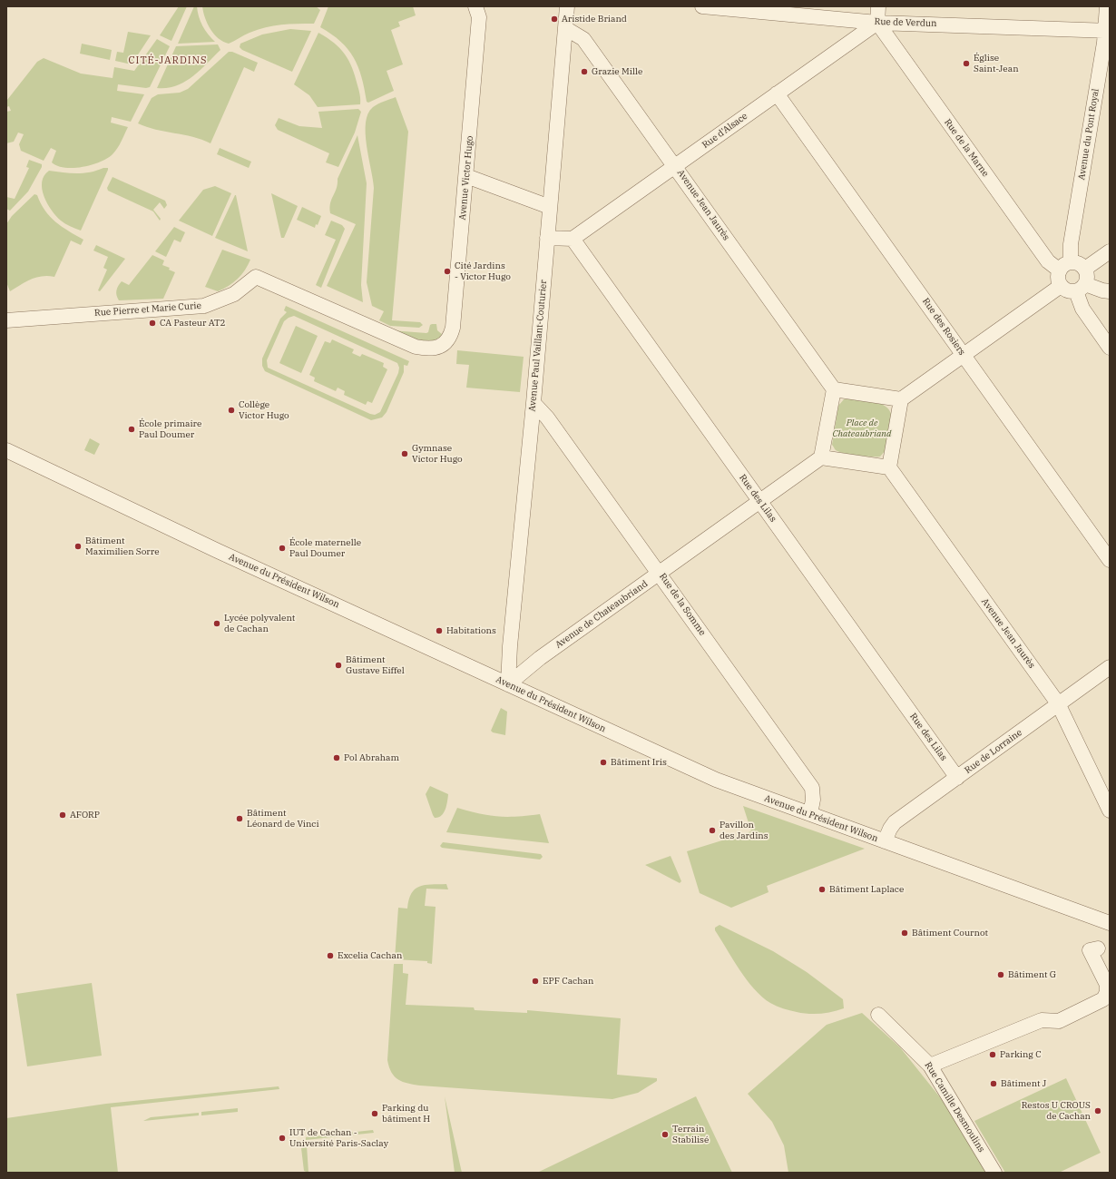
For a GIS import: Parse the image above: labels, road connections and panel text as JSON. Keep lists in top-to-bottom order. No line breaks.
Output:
{"streets":{"street":["Rue de Verdun","Rue d'Alsace","Avenue du Pont Royal","Rue de la Marne","Avenue Victor Hugo","Avenue Jean Jaurès","Rue Pierre et Marie Curie","Rue des Rosiers","Avenue Paul Vaillant-Couturier","Rue des Lilas","Avenue du Président Wilson","Rue de la Somme","Avenue de Chateaubriand","Rue de Lorraine","Rue Camille Desmoulins"]},"crossings":[["Rue de Verdun","Rue d'Alsace"],["Rue de Verdun","Avenue du Pont Royal"],["Rue de Verdun","Rue de la Marne"],["Rue d'Alsace","Rue de la Marne"],["Rue d'Alsace","Avenue Jean Jaurès"],["Rue d'Alsace","Rue des Rosiers"],["Rue d'Alsace","Rue des Lilas"],["Avenue du Pont Royal","Rue de la Marne"],["Avenue Victor Hugo","Rue Pierre et Marie Curie"],["Avenue Jean Jaurès","Avenue Paul Vaillant-Couturier"],["Avenue Jean Jaurès","Rue de Lorraine"],["Avenue Paul Vaillant-Couturier","Avenue du Président Wilson"],["Avenue Paul Vaillant-Couturier","Rue de la Somme"],["Avenue Paul Vaillant-Couturier","Avenue de Chateaubriand"],["Rue des Lilas","Avenue de Chateaubriand"],["Rue des Lilas","Rue de Lorraine"],["Avenue du Président Wilson","Rue de la Somme"],["Avenue du Président Wilson","Avenue de Chateaubriand"],["Avenue du Président Wilson","Rue de Lorraine"],["Rue de la Somme","Avenue de Chateaubriand"]],"districts":["CITÉ-JARDINS"],"parks":["Place de Chateaubriand"],"places":["Aristide Briand","Église Saint-Jean","Grazie Mille","Cité Jardins - Victor Hugo","CA Pasteur AT2","Collège Victor Hugo","École primaire Paul Doumer","Gymnase Victor Hugo","Bâtiment Maximilien Sorre","École maternelle Paul Doumer","Lycée polyvalent de Cachan","Habitations","Bâtiment Gustave Eiffel","Pol Abraham","Bâtiment Iris","AFORP","Bâtiment Léonard de Vinci","Pavillon des Jardins","Bâtiment Laplace","Bâtiment Cournot","Excelia Cachan","Bâtiment G","EPF Cachan","Parking C","Bâtiment J","Restos U CROUS de Cachan","Parking du bâtiment H","Terrain Stabilisé","IUT de Cachan - Université Paris-Saclay"]}
